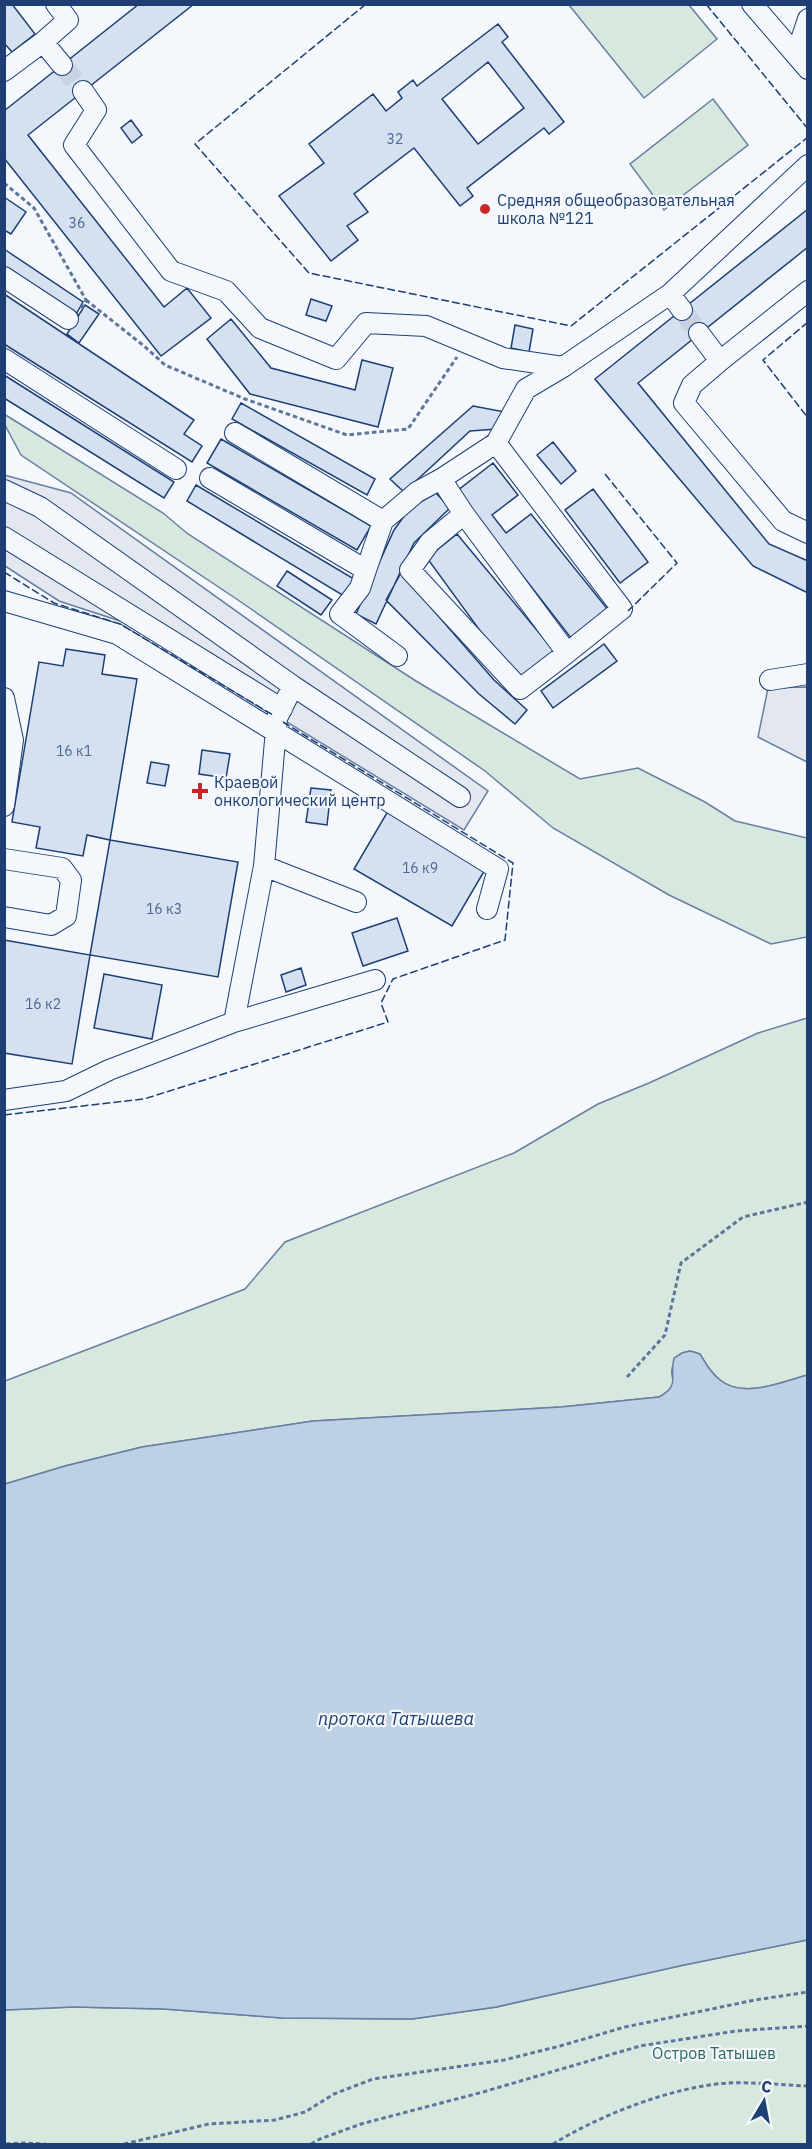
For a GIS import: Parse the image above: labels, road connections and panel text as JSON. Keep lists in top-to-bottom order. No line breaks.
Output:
{"water":["протока Татышева"],"parks":["Остров Татышев"],"places":{"other":["Средняя общеобразовательная школа №121"],"health":["Краевой онкологический центр"]},"house_numbers":["32","36","16 к1","16 к9","16 к3","16 к2"],"north":"top"}
